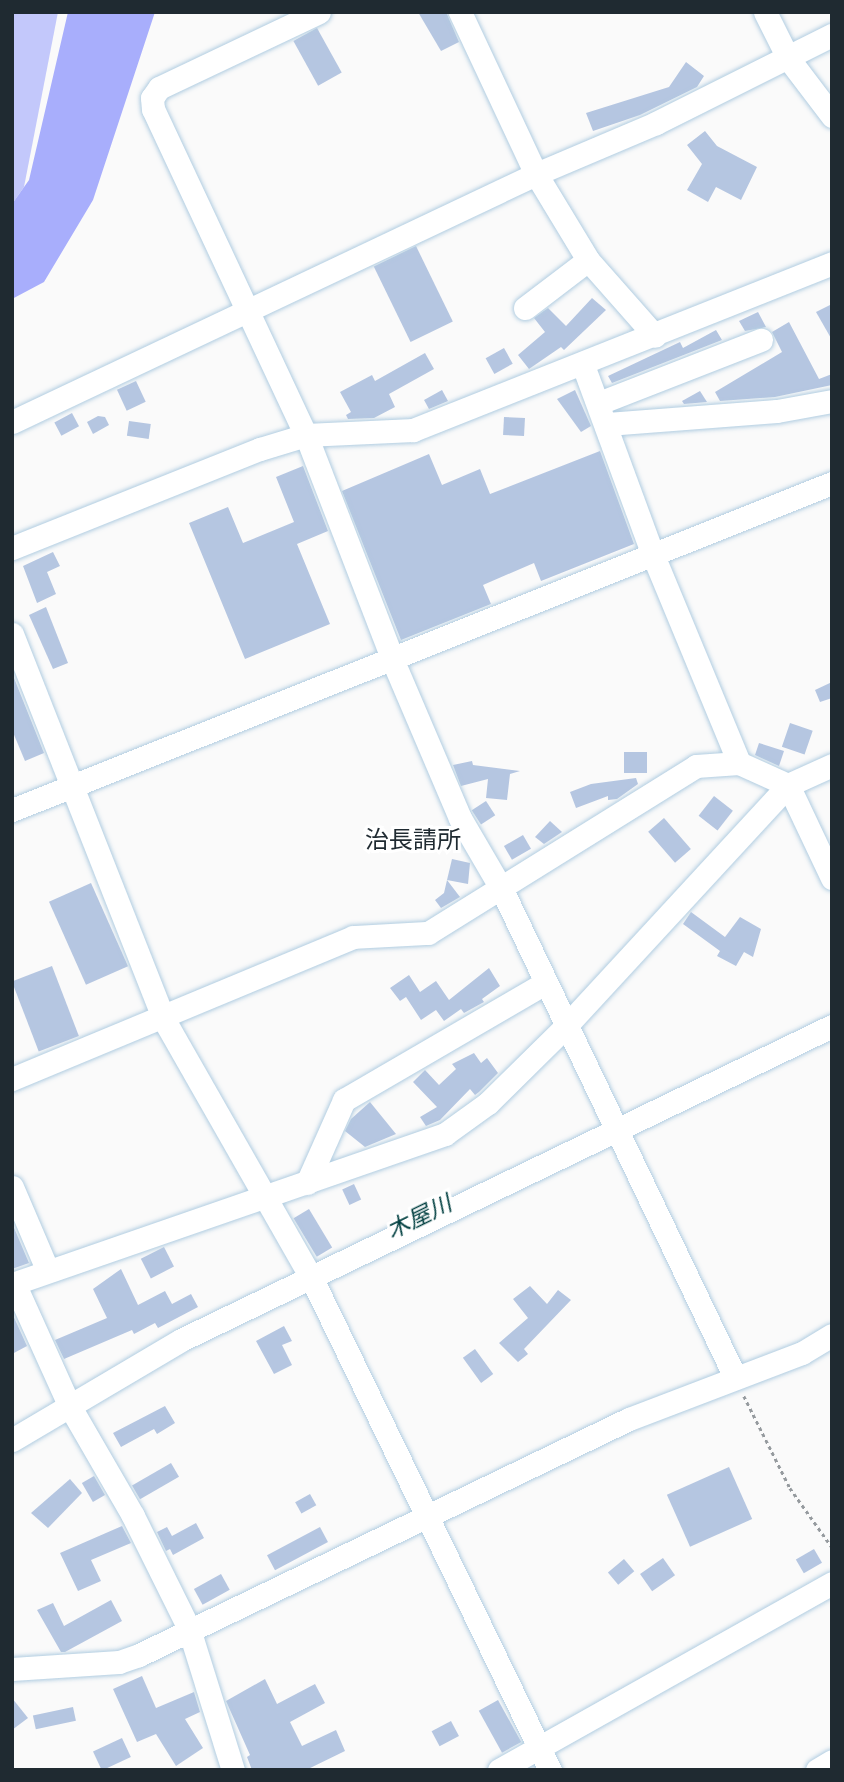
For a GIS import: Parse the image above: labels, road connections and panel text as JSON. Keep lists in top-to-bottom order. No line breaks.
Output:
{"districts":["治長請所"],"water":["木屋川"]}
